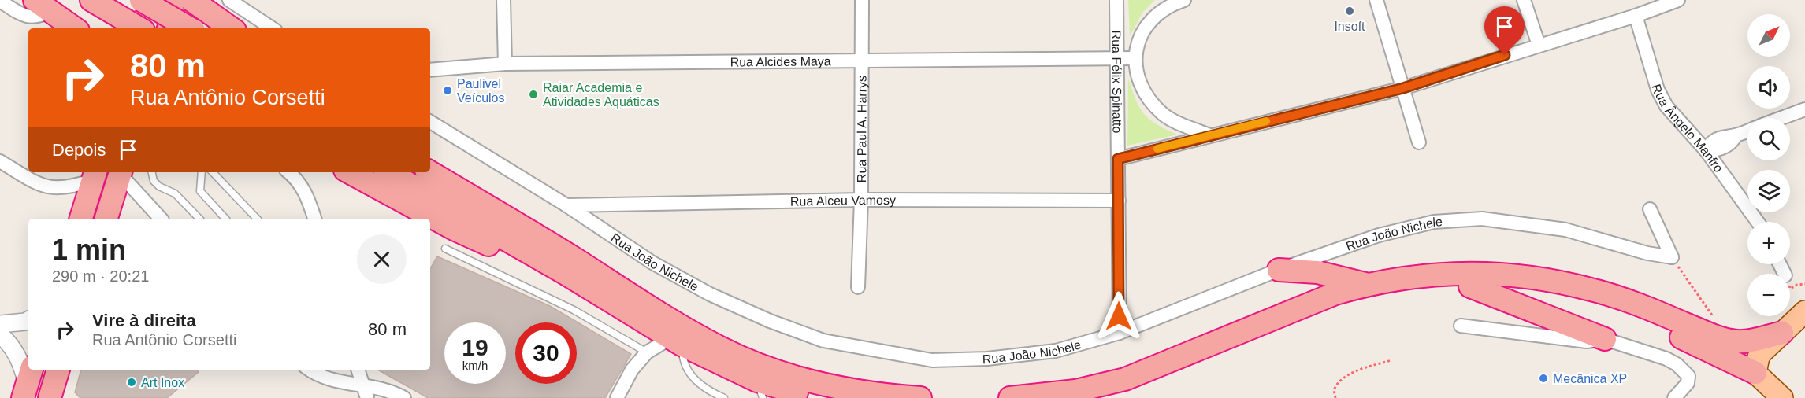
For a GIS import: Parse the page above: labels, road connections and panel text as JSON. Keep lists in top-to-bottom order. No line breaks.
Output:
{"streets":{"street":["Rua Alcides Maya","Rua Félix Spinatto","Rua Ângelo Manfro","Rua Paul A. Harrys","Rua Alceu Vamosy","Rua João Nichele"]},"crossings":[["Rua Alcides Maya","Rua Félix Spinatto"],["Rua Alcides Maya","Rua Paul A. Harrys"],["Rua Félix Spinatto","Rua Alceu Vamosy"],["Rua Félix Spinatto","Rua João Nichele"],["Rua Paul A. Harrys","Rua Alceu Vamosy"],["Rua Alceu Vamosy","Rua João Nichele"]],"places":["Insoft","Paulivel Veículos","Raiar Academia e Atividades Aquáticas","Mecânica XP","Art Inox"],"north":"top right","page":{"map_buttons":["+","−"],"turn":["80 m","Rua Antônio Corsetti"],"then":"Depois","heading":["1 min","290 m · 20:21"],"list":[{"name":"Vire à direita","note":"Rua Antônio Corsetti","value":"80 m"}],"speed":"19 km/h","limit":"30"}}
